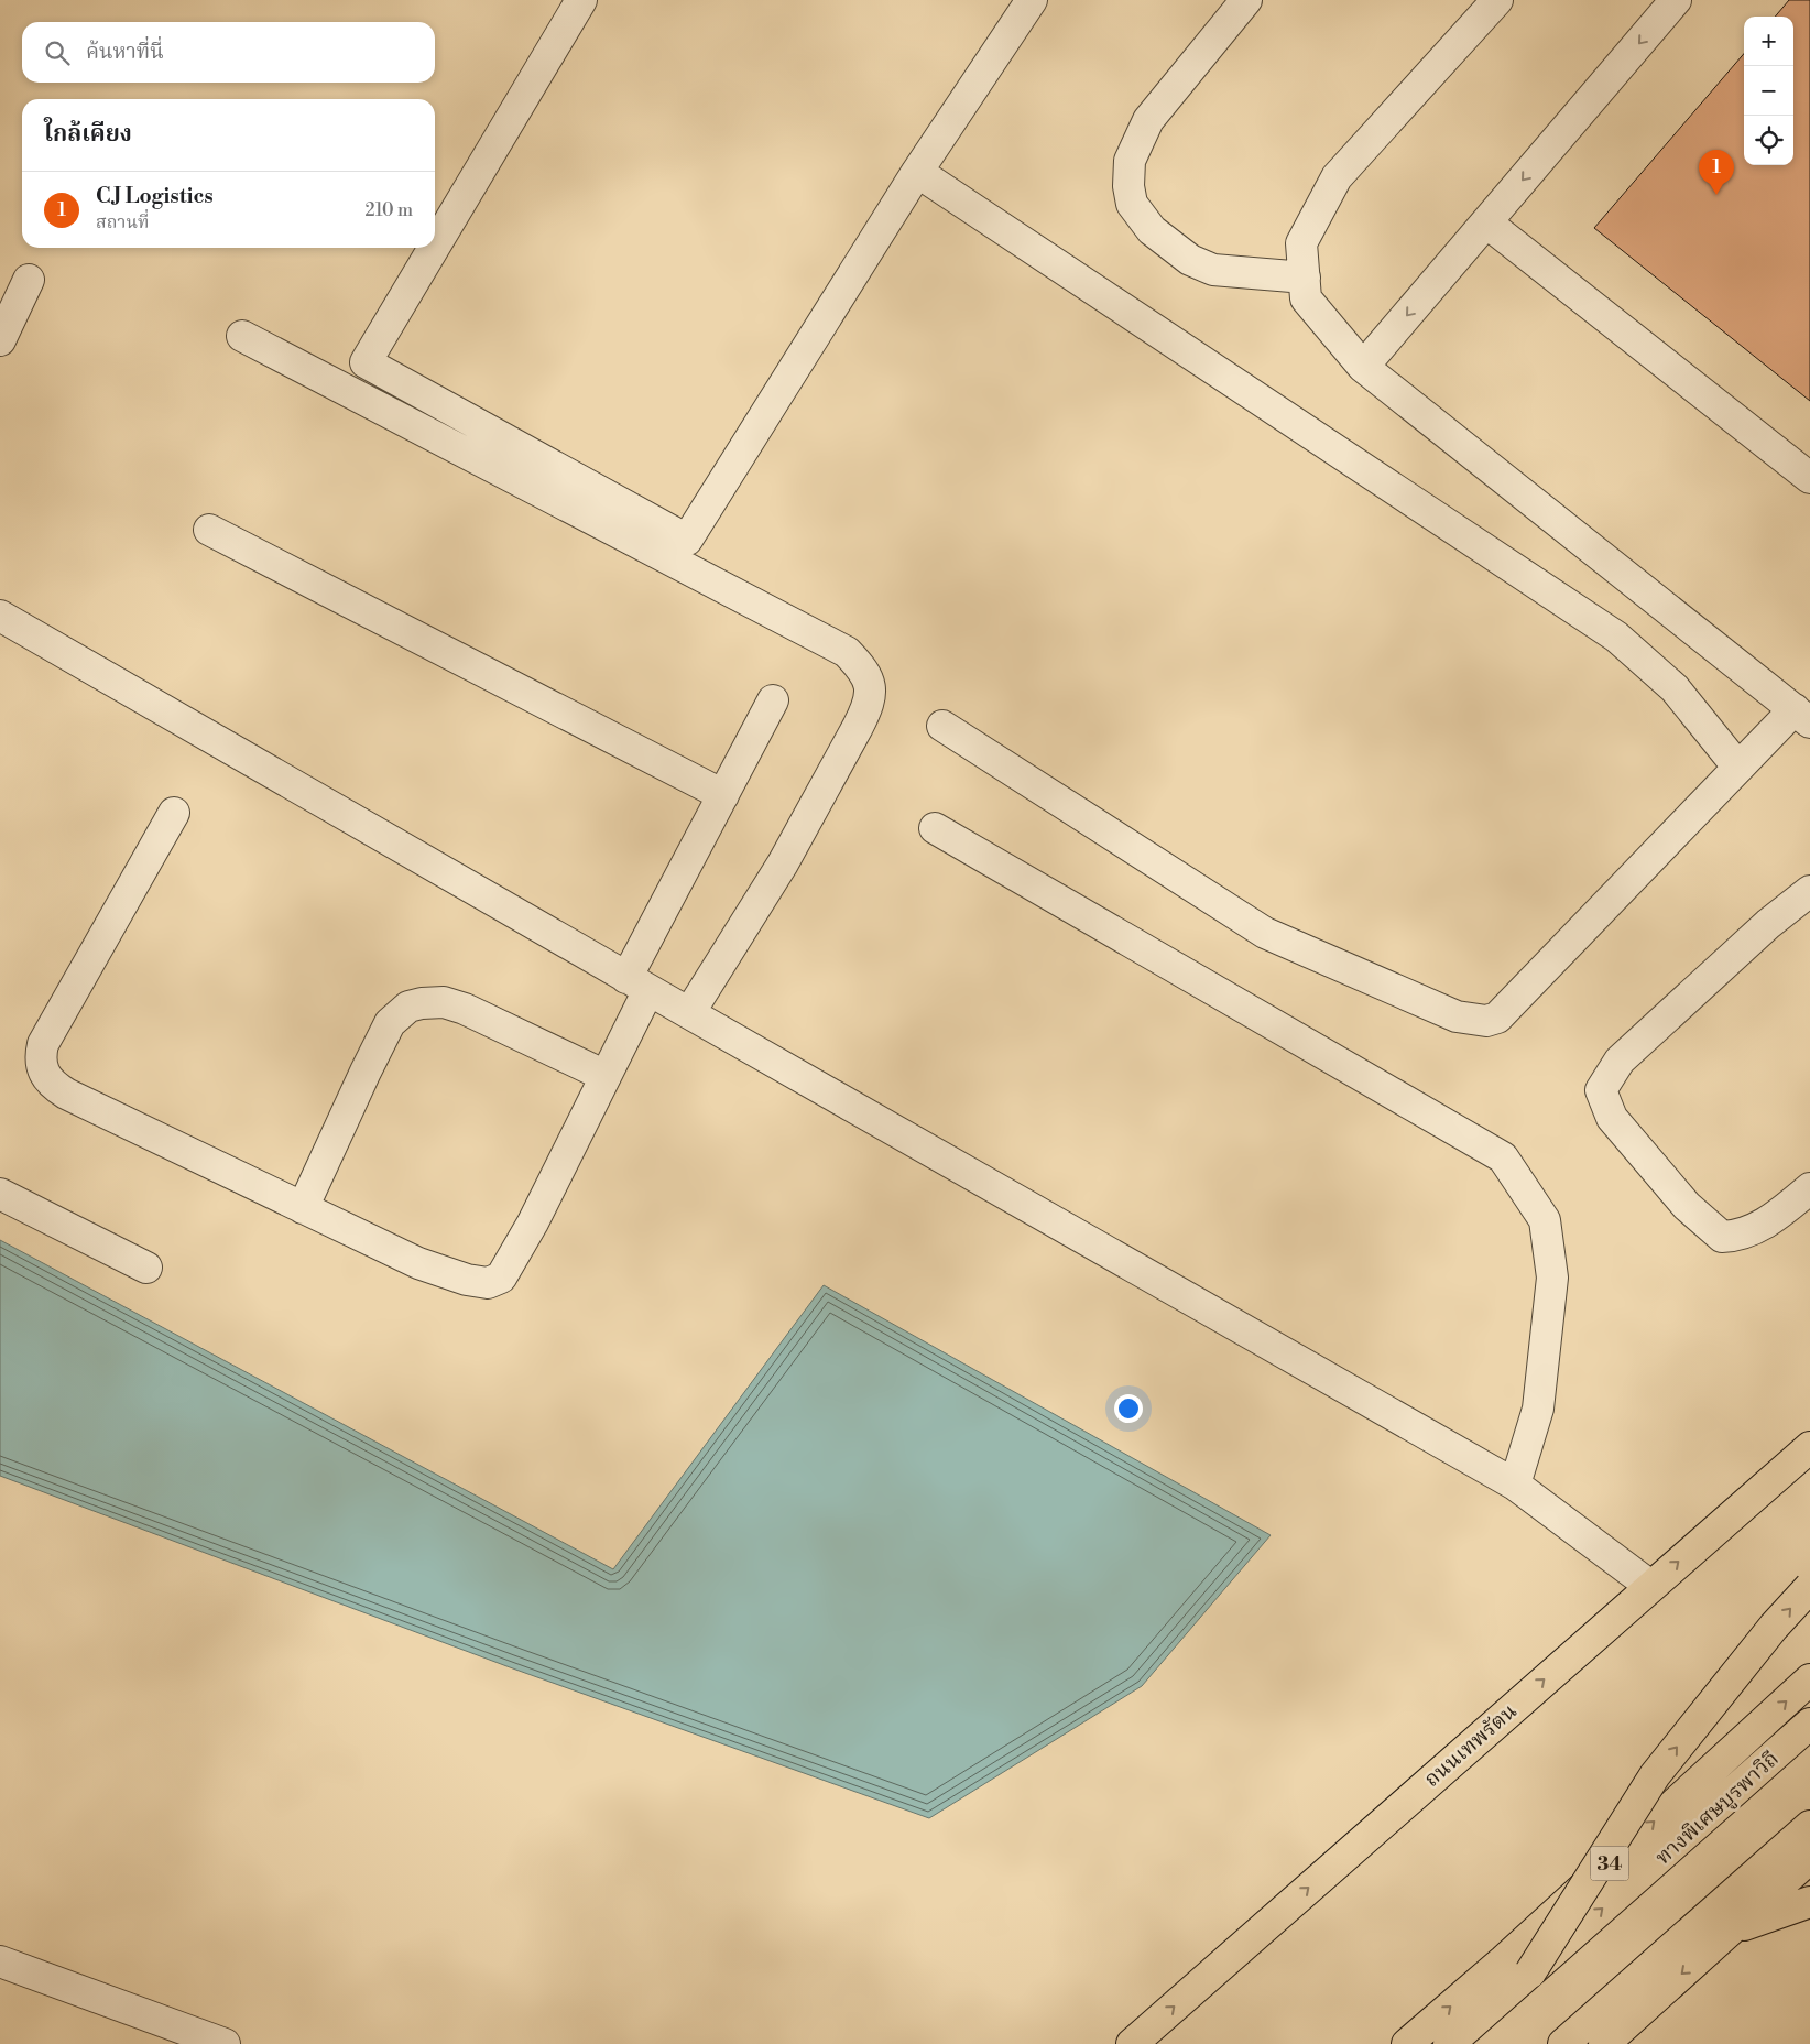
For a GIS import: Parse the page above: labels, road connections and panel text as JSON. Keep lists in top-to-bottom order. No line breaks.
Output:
{"streets":{"main road":["ถนนเทพรัตน","ทางพิเศษบูรพาวิถี","34"]},"page":{"map_buttons":["+","−"],"search":"ค้นหาที่นี่","heading":"ใกล้เคียง","pins":"1","list":[{"mark":"1","name":"CJ Logistics","note":"สถานที่","value":"210 m"}]}}
